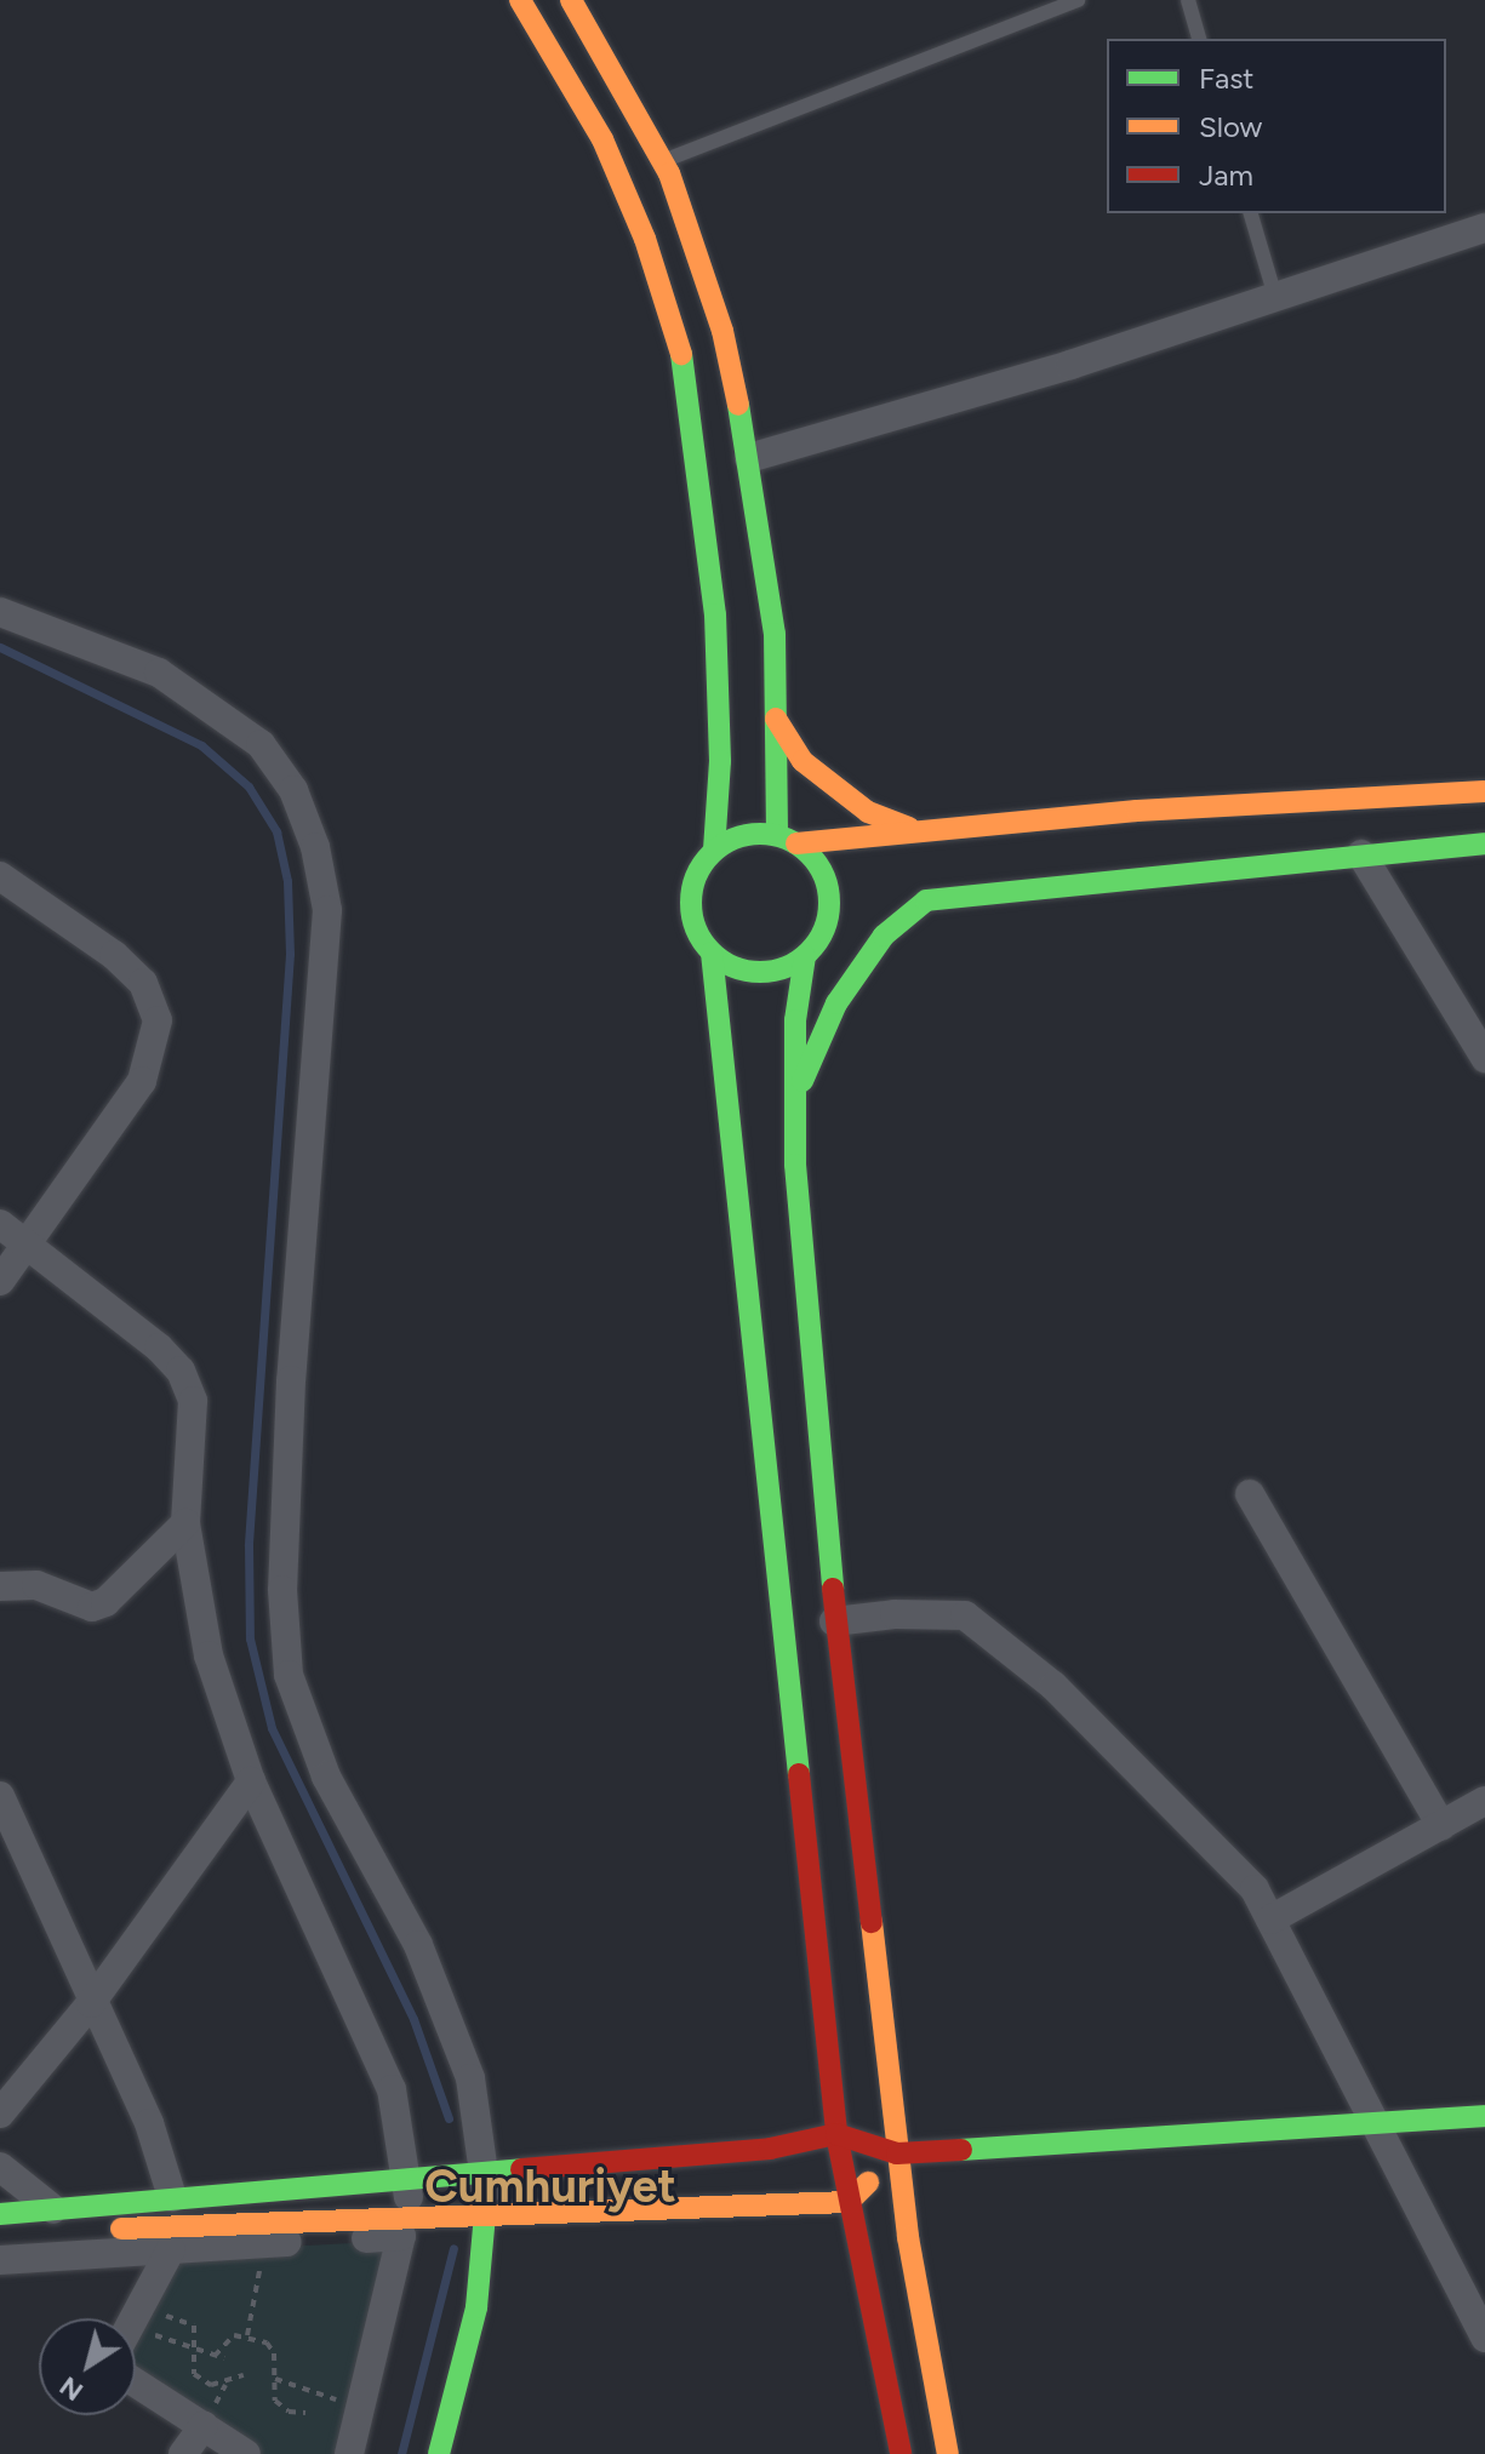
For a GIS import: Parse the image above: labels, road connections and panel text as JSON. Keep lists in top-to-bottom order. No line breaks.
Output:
{"districts":["Cumhuriyet"],"legend":["Fast","Slow","Jam"],"north":"bottom left"}
